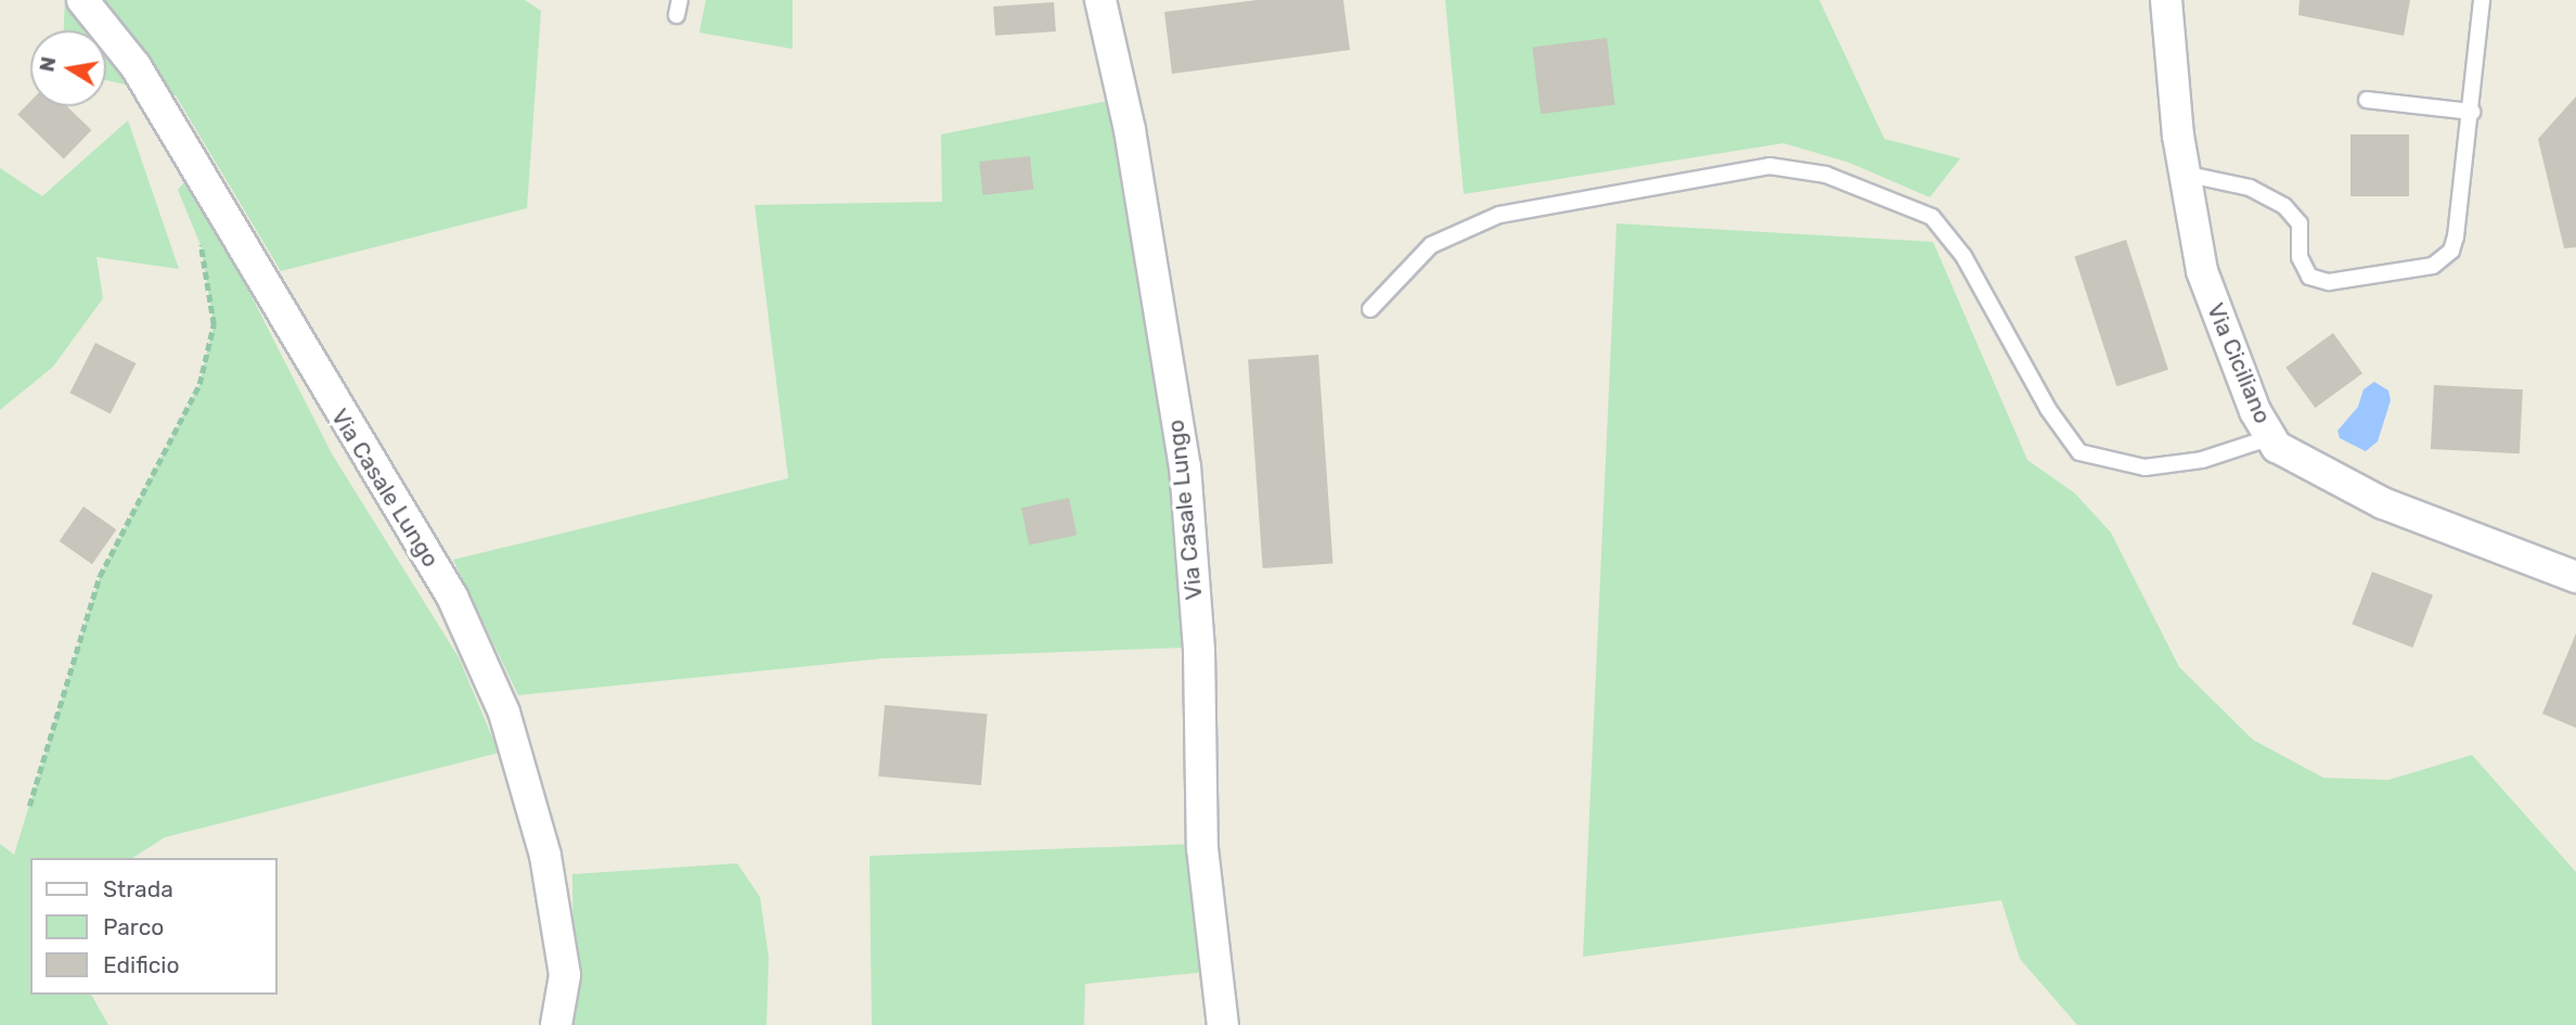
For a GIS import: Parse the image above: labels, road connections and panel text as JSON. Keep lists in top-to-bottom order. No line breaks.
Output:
{"streets":{"street":["Via Ciciliano","Via Casale Lungo"]},"legend":["Strada","Parco","Edificio"],"north":"left"}
